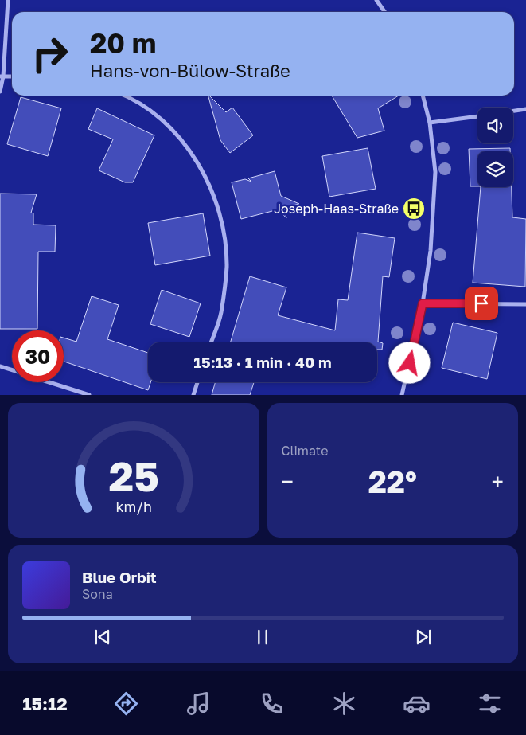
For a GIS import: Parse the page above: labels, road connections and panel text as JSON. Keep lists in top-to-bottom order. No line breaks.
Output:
{"places":{"bus stop":["Joseph-Haas-Straße"]},"page":{"turn":["20 m","Hans-von-Bülow-Straße"],"limit":"30","trip":"15:13 · 1 min · 40 m","tile":"Climate","heat":["−","22°","+"],"song":["Blue Orbit","Sona"],"tabs":"15:12","gauge":["25","km/h"]}}
